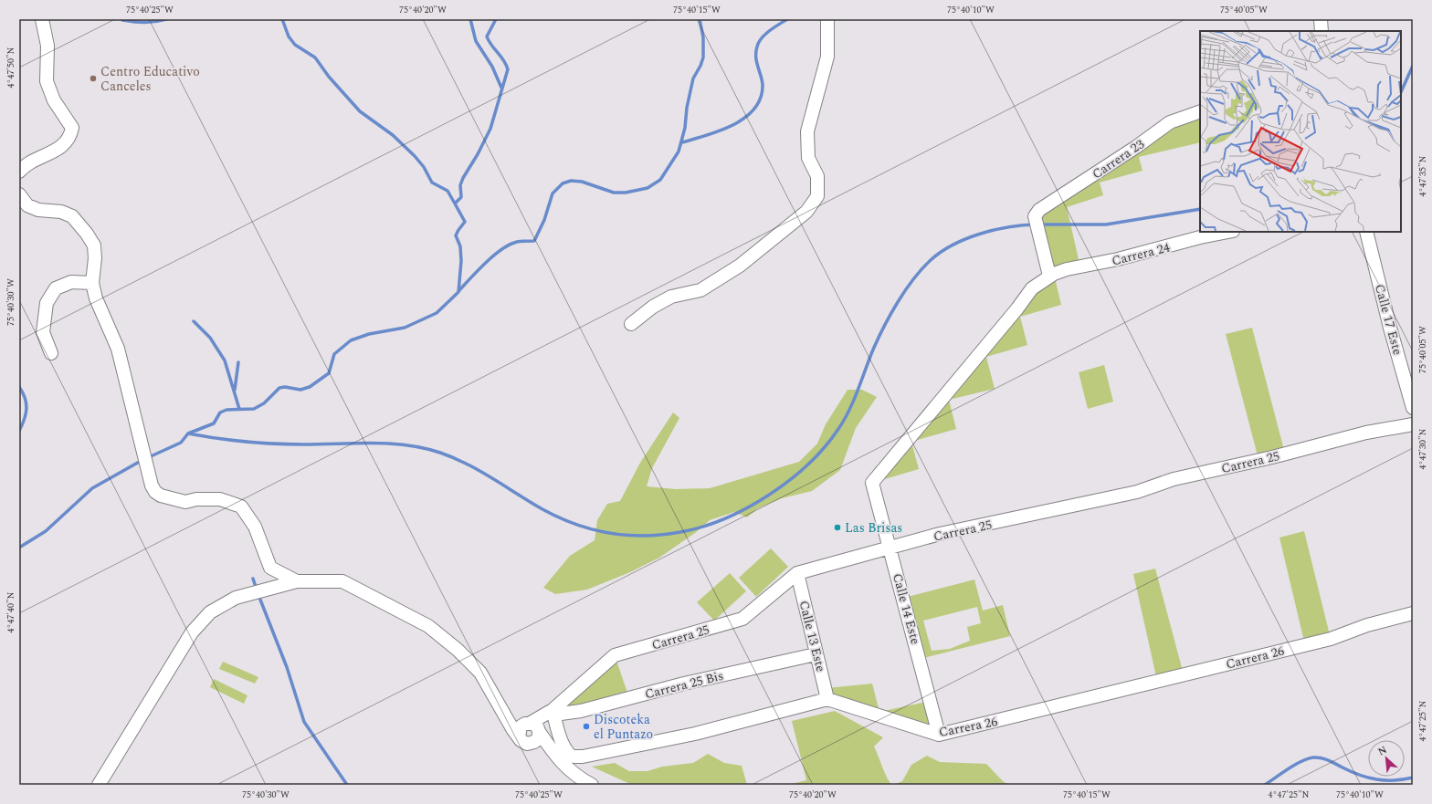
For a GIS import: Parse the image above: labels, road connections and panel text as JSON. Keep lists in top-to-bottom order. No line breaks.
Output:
{"streets":{"street":["Carrera 23","Carrera 24","Calle 17 Este","Carrera 25","Calle 14 Este","Calle 13 Este","Carrera 26","Carrera 25 Bis"]},"crossings":[["Carrera 23","Carrera 24"],["Carrera 24","Calle 14 Este"],["Carrera 25","Calle 14 Este"],["Carrera 25","Calle 13 Este"],["Carrera 25","Carrera 25 Bis"],["Calle 14 Este","Carrera 26"],["Calle 13 Este","Carrera 26"],["Calle 13 Este","Carrera 25 Bis"]],"places":["Centro Educativo Canceles","Las Brisas","Discoteka el Puntazo"],"north":"top left","coordinates":["75°40'25\"W","75°40'20\"W","75°40'15\"W","75°40'10\"W","75°40'05\"W","4°47'50\"N","4°47'35\"N","75°40'30\"W","4°47'30\"N","4°47'40\"N","4°47'25\"N"]}
